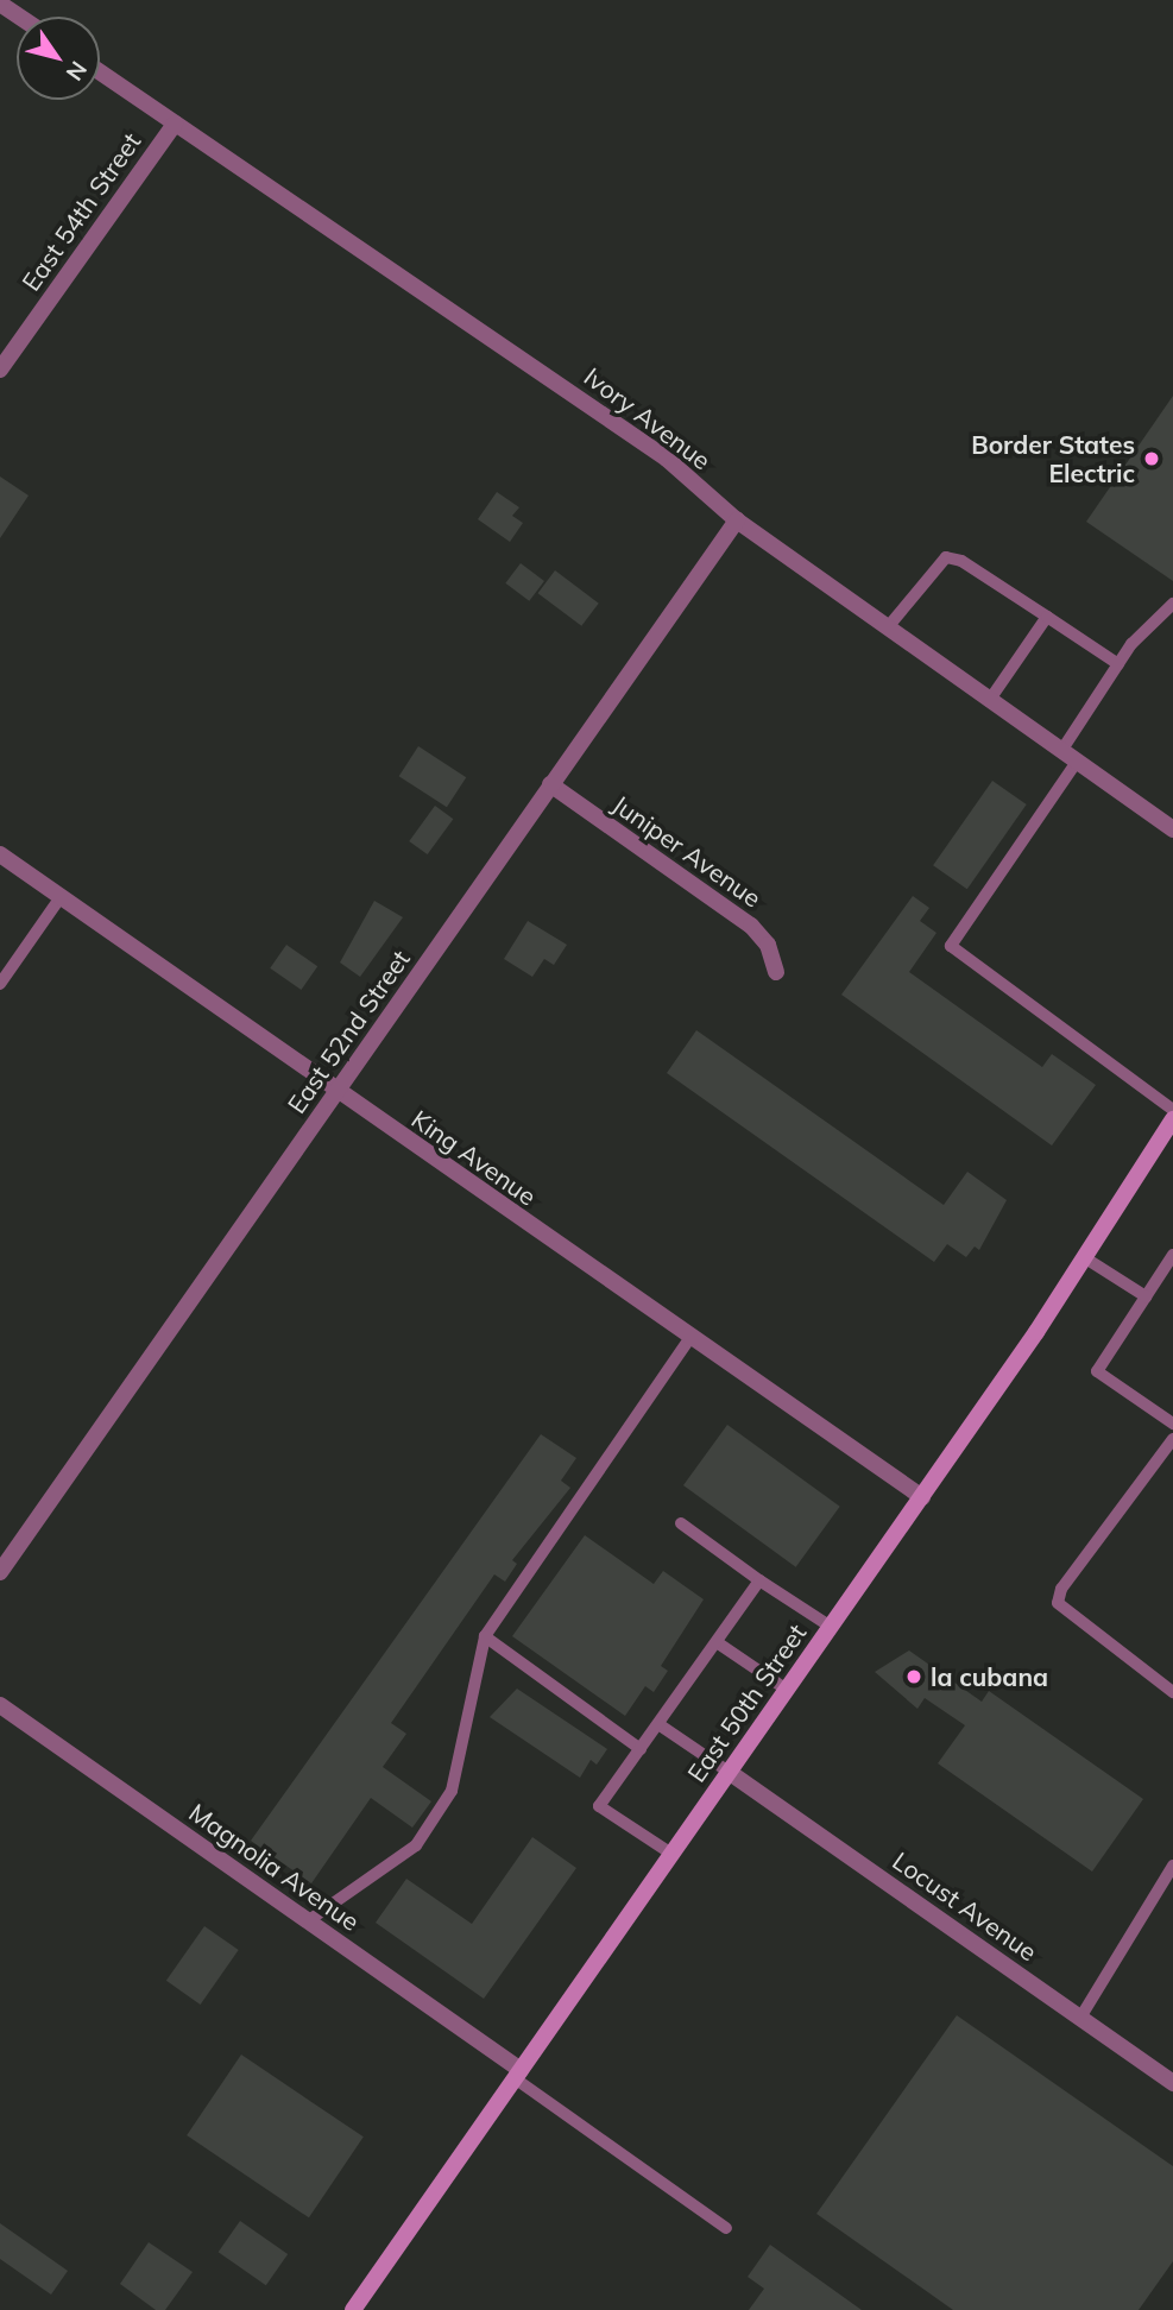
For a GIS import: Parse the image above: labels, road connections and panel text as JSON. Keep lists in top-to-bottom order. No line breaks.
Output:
{"streets":{"main road":["East 50th Street"],"street":["East 54th Street","Ivory Avenue","Juniper Avenue","East 52nd Street","King Avenue","Magnolia Avenue","Locust Avenue"]},"crossings":[["East 54th Street","Ivory Avenue"],["Ivory Avenue","East 52nd Street"],["Juniper Avenue","East 52nd Street"],["East 52nd Street","King Avenue"],["King Avenue","East 50th Street"],["East 50th Street","Magnolia Avenue"],["East 50th Street","Locust Avenue"]],"places":["Border States Electric","la cubana"],"north":"bottom right"}
